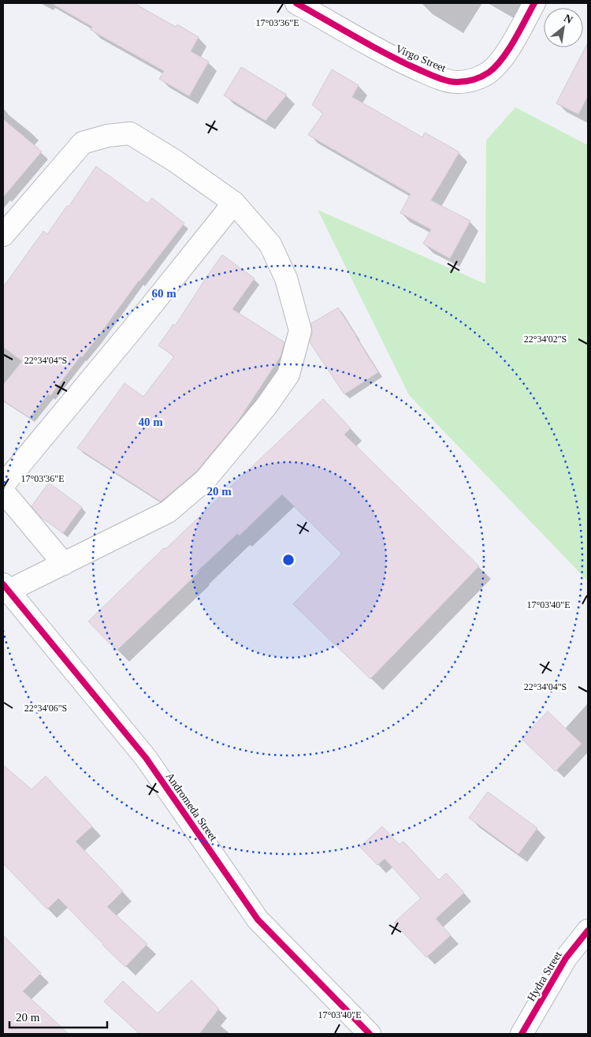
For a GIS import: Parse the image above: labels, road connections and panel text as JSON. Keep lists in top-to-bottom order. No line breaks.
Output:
{"streets":{"street":["Virgo Street","Andromeda Street","Hydra Street"]},"scale_bar":"20 m","north":"top right","coordinates":["17°03'36\"E","22°34'02\"S","22°34'04\"S","17°03'40\"E","22°34'06\"S"],"rings":["60 m","40 m","20 m"]}
